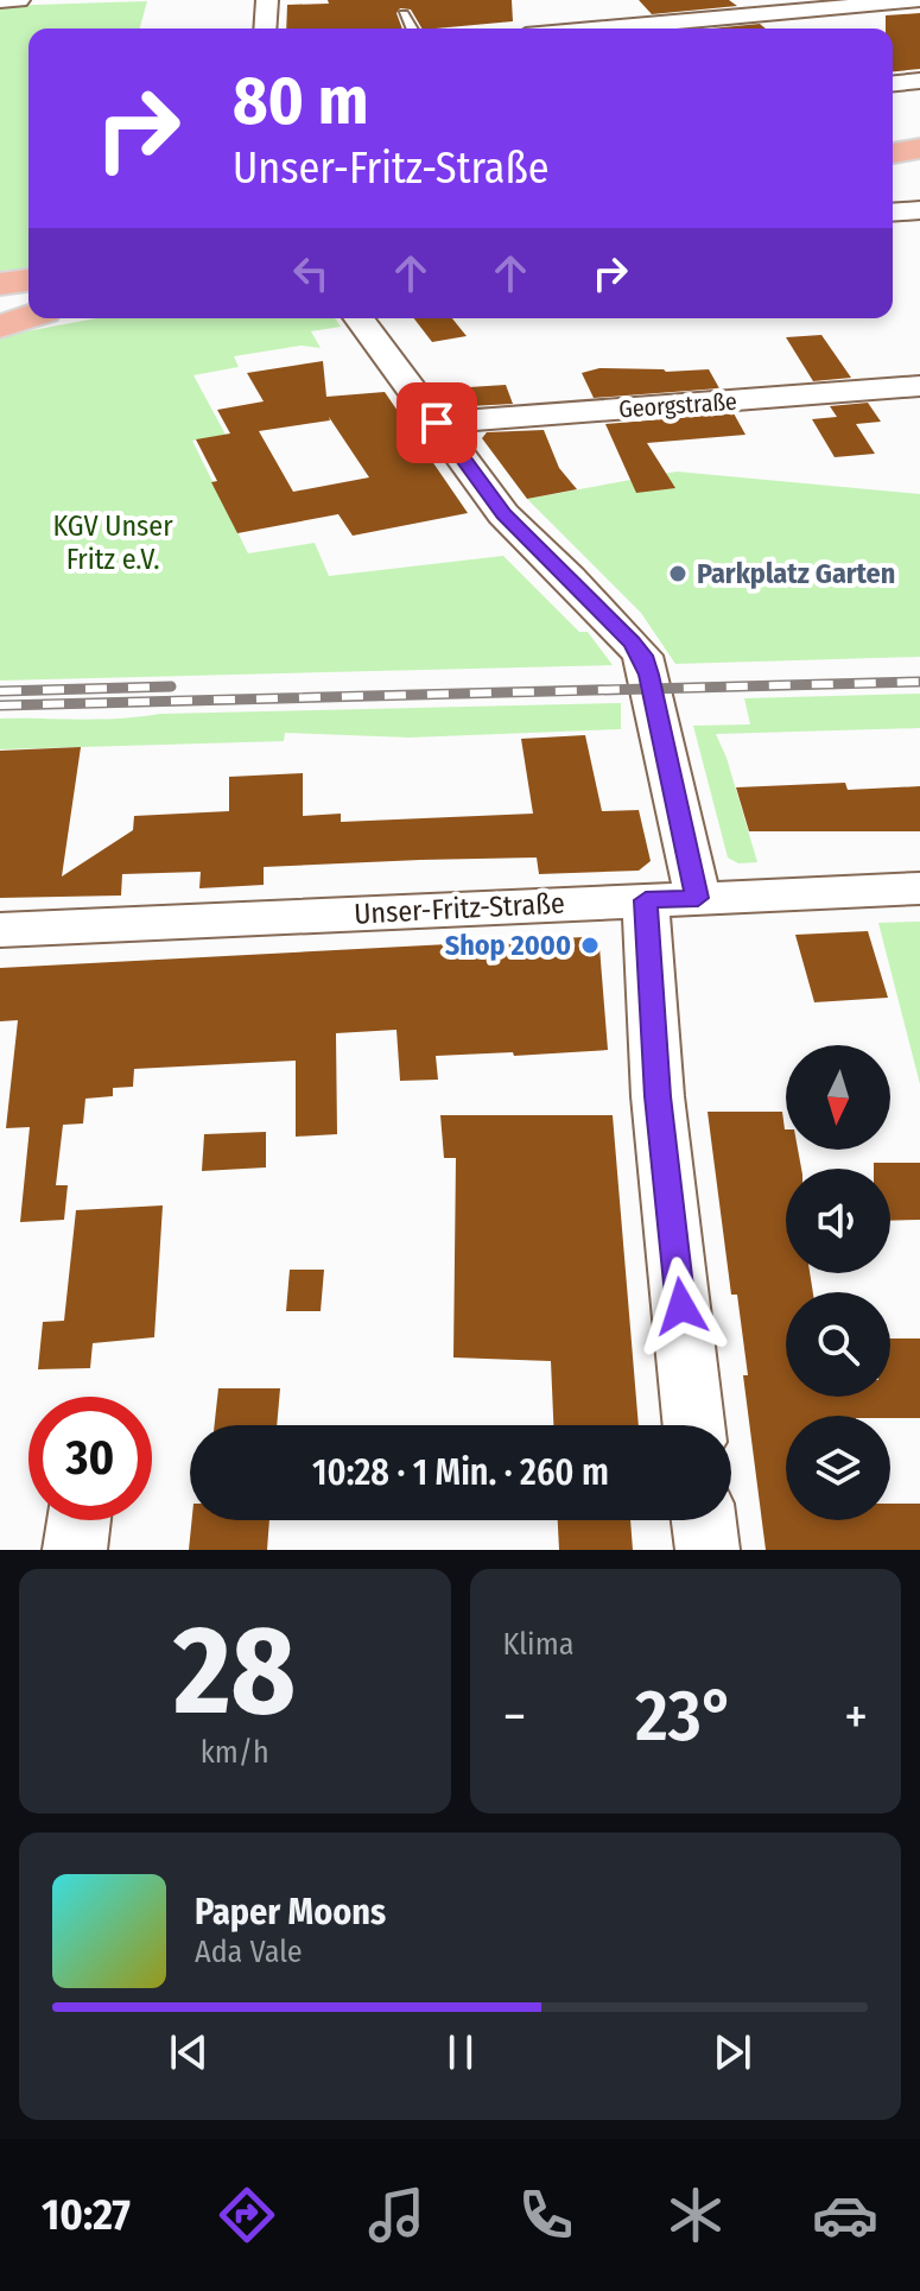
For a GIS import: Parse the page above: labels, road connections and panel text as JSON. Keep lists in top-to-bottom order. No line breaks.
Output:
{"streets":{"street":["Georgstraße","Unser-Fritz-Straße"]},"parks":["KGV Unser Fritz e.V."],"places":["Parkplatz Garten","Shop 2000"],"north":"bottom","page":{"turn":["80 m","Unser-Fritz-Straße"],"limit":"30","trip":"10:28 · 1 Min. · 260 m","tile":[["28","km/h"],"Klima"],"heat":["−","23°","+"],"song":["Paper Moons","Ada Vale"],"tabs":"10:27"}}
